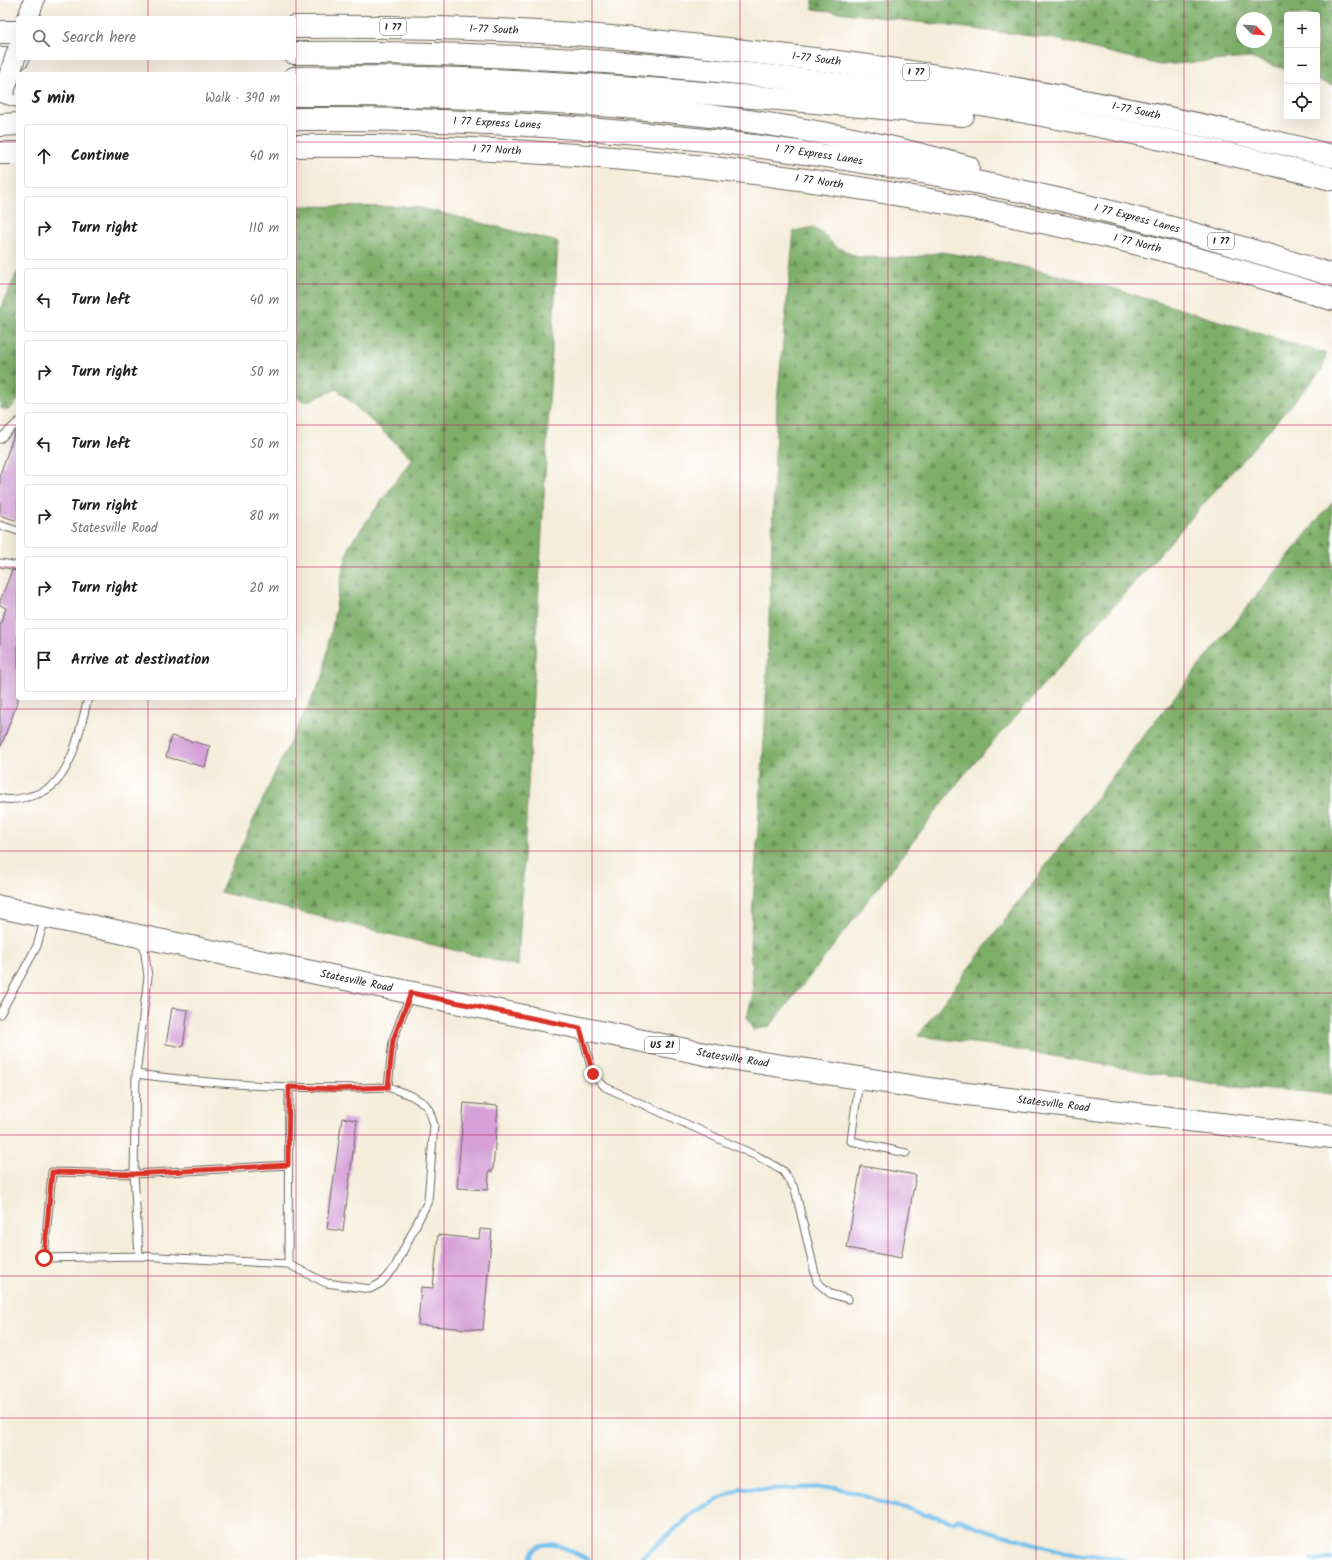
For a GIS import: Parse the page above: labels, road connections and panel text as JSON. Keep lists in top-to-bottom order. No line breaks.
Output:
{"streets":{"main road":["I 77","I-77 South","I 77 Express Lanes","I 77 North","Statesville Road","US 21"]},"north":"bottom right","page":{"map_buttons":["+","−"],"search":"Search here","heading":["5 min","Walk · 390 m"],"list":[["Continue","40 m"],["Turn right","110 m"],["Turn left","40 m"],["Turn right","50 m"],["Turn left","50 m"],["Turn right","Statesville Road","80 m"],["Turn right","20 m"],"Arrive at destination"]}}
